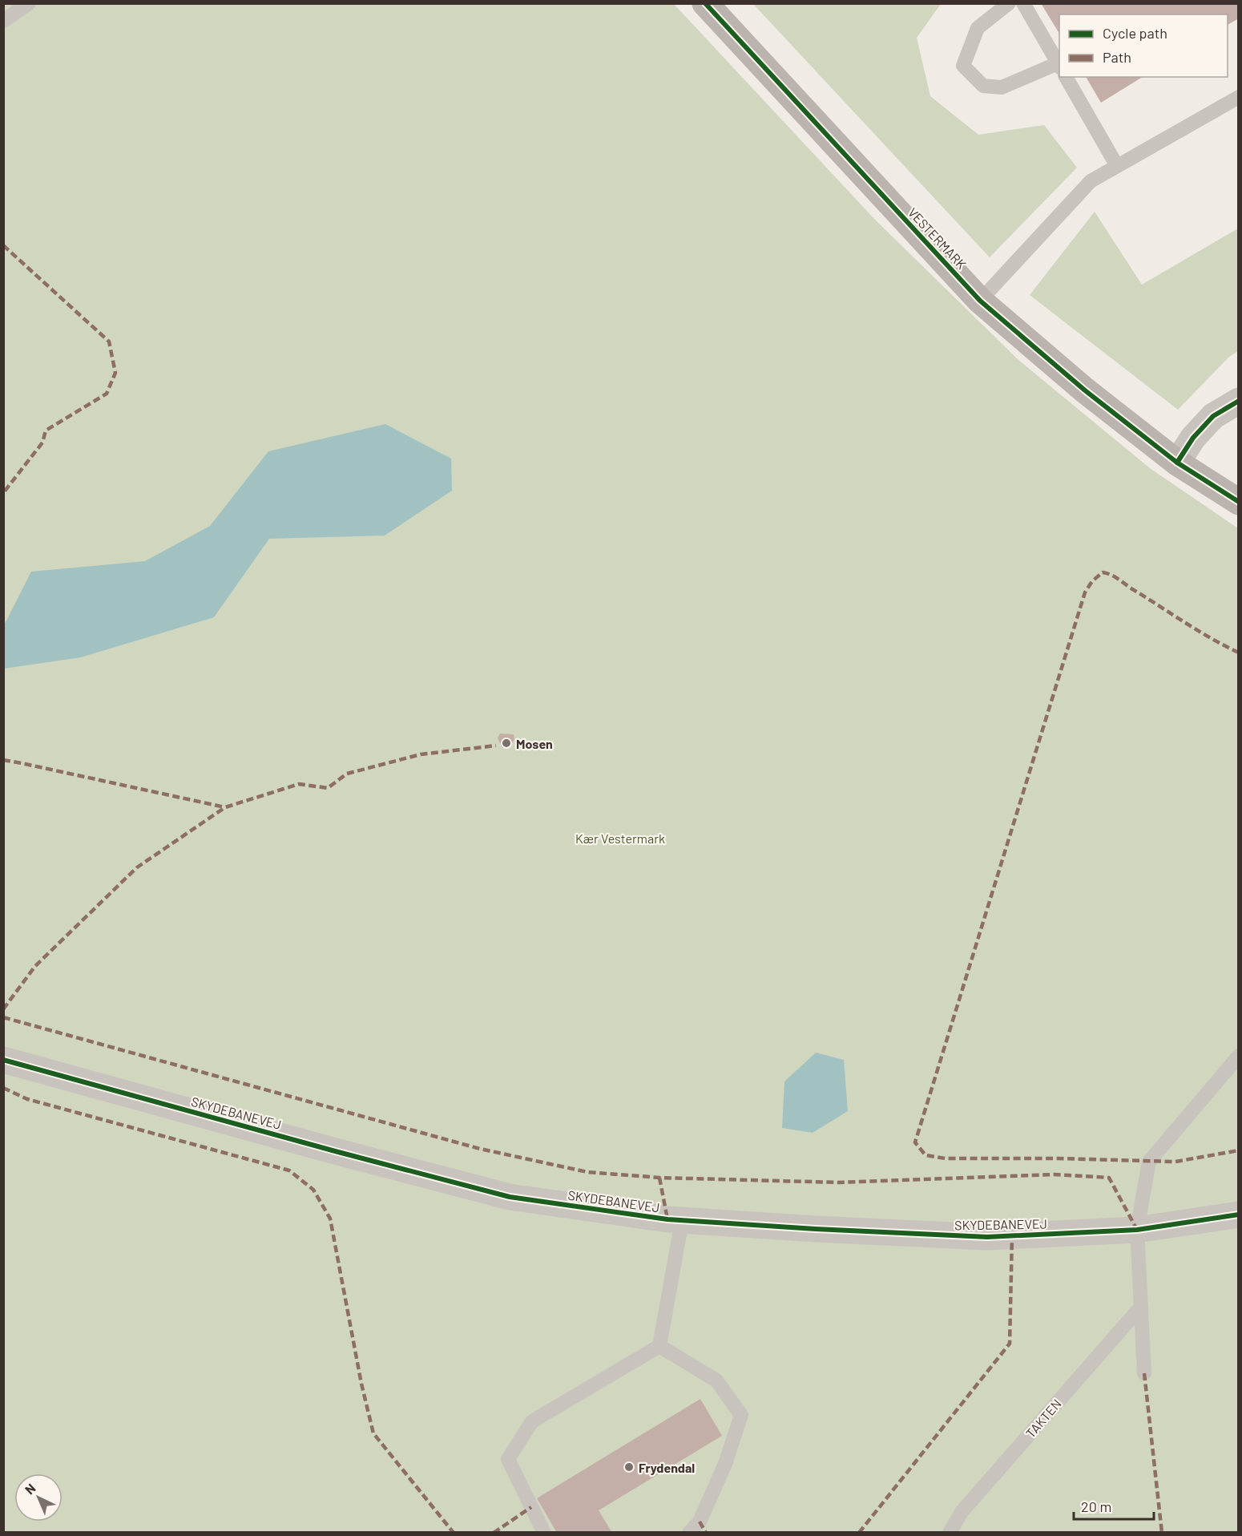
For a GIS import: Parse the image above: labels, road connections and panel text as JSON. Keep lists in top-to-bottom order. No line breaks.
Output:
{"streets":{"street":["VESTERMARK","SKYDEBANEVEJ"],"lane":["TAKTEN"]},"parks":["Kær Vestermark"],"places":["Mosen","Frydendal"],"legend":["Cycle path","Path"],"scale_bar":"20 m","north":"top left"}
